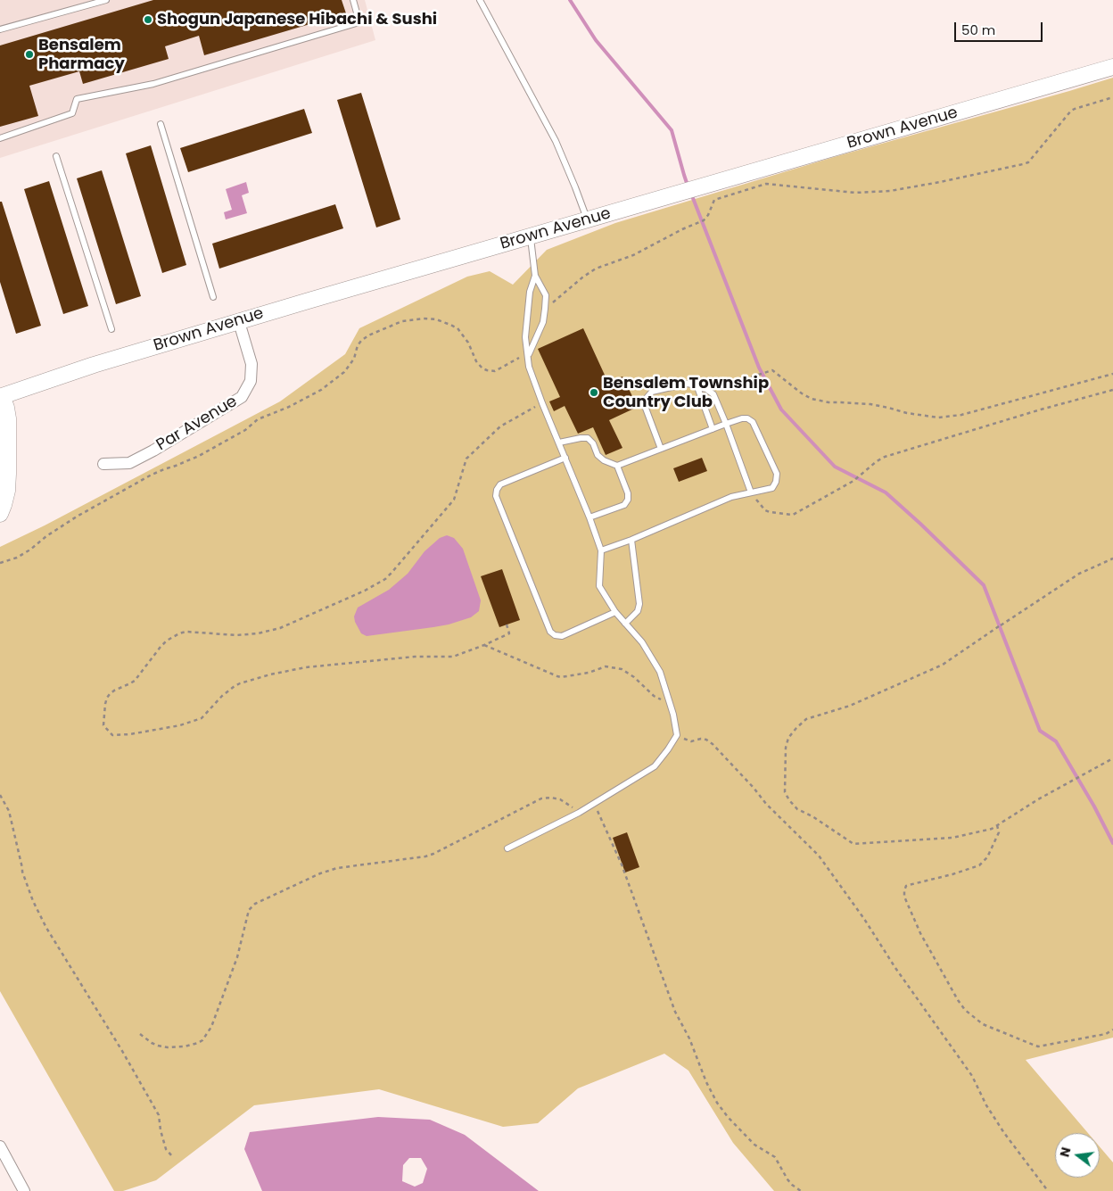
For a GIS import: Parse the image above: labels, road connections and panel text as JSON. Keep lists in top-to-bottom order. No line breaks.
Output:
{"streets":{"street":["Brown Avenue","Par Avenue"]},"crossings":[["Brown Avenue","Par Avenue"]],"places":["Shogun Japanese Hibachi & Sushi","Bensalem Pharmacy","Bensalem Township Country Club"],"scale_bar":"50 m","north":"left"}
